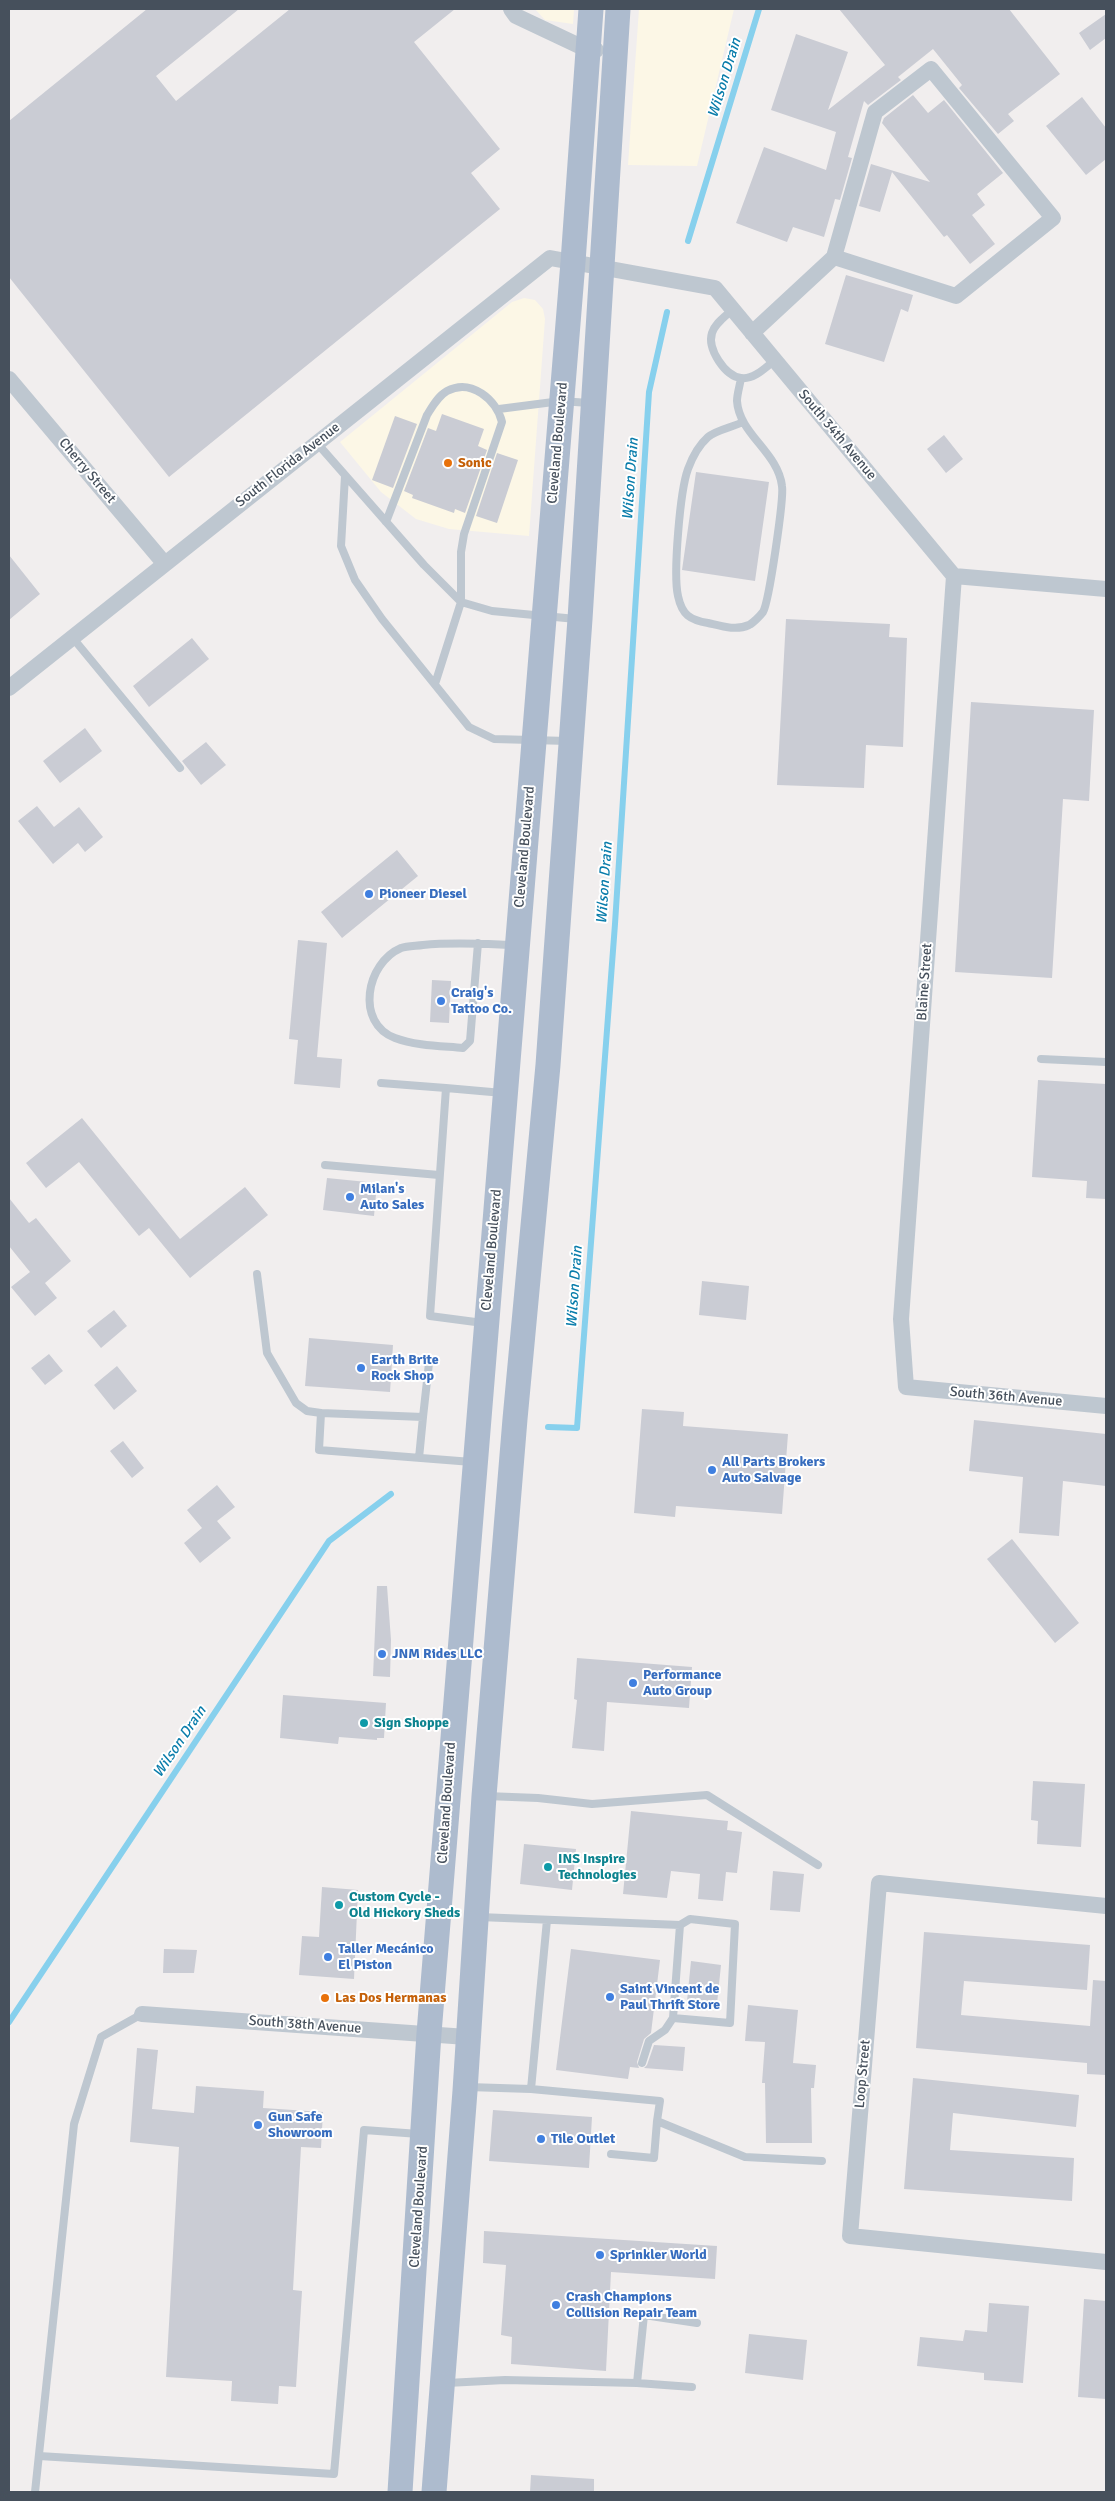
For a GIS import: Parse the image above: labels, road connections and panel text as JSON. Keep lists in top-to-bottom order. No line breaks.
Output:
{"streets":{"main road":["Cleveland Boulevard"],"street":["South 34th Avenue","South Florida Avenue","Cherry Street","Blaine Street","South 36th Avenue","South 38th Avenue","Loop Street"]},"crossings":[["South 34th Avenue","Cleveland Boulevard"],["South 34th Avenue","South Florida Avenue"],["South 34th Avenue","Blaine Street"],["Cleveland Boulevard","South Florida Avenue"],["Cleveland Boulevard","South 38th Avenue"],["South Florida Avenue","Cherry Street"],["Blaine Street","South 36th Avenue"]],"water":["Wilson Drain"],"places":["Sonic","Pioneer Diesel","Craig's Tattoo Co.","Milan's Auto Sales","Earth Brite Rock Shop","All Parts Brokers Auto Salvage","JNM Rides LLC","Performance Auto Group","Sign Shoppe","INS Inspire Technologies","Custom Cycle - Old Hickory Sheds","Taller Mecánico El Piston","Saint Vincent de Paul Thrift Store","Las Dos Hermanas","Gun Safe Showroom","Tile Outlet","Sprinkler World","Crash Champions Collision Repair Team"]}
